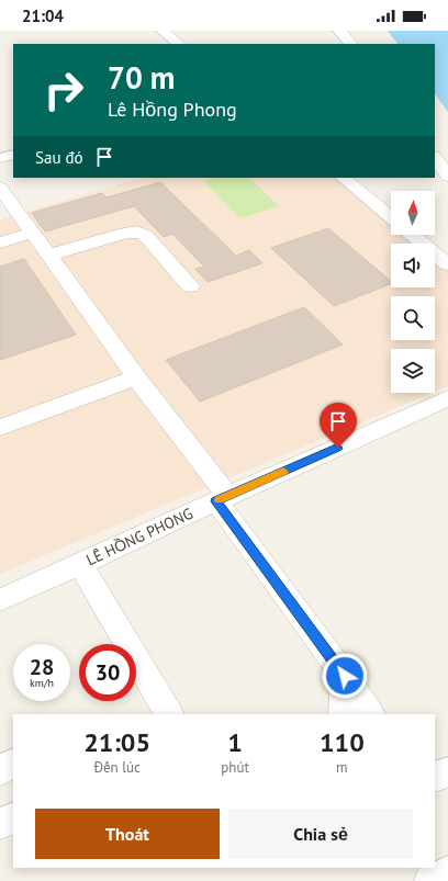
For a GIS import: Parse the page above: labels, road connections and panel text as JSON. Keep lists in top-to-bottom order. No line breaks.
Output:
{"streets":{"street":["LÊ HỒNG PHONG"]},"north":"top","page":{"status":"21:04","turn":["70 m","Lê Hồng Phong"],"then":"Sau đó","speed":"28 km/h","limit":"30","eta":["21:05","Đến lúc","1","phút","110","m"],"buttons":["Thoát","Chia sẻ"]}}
